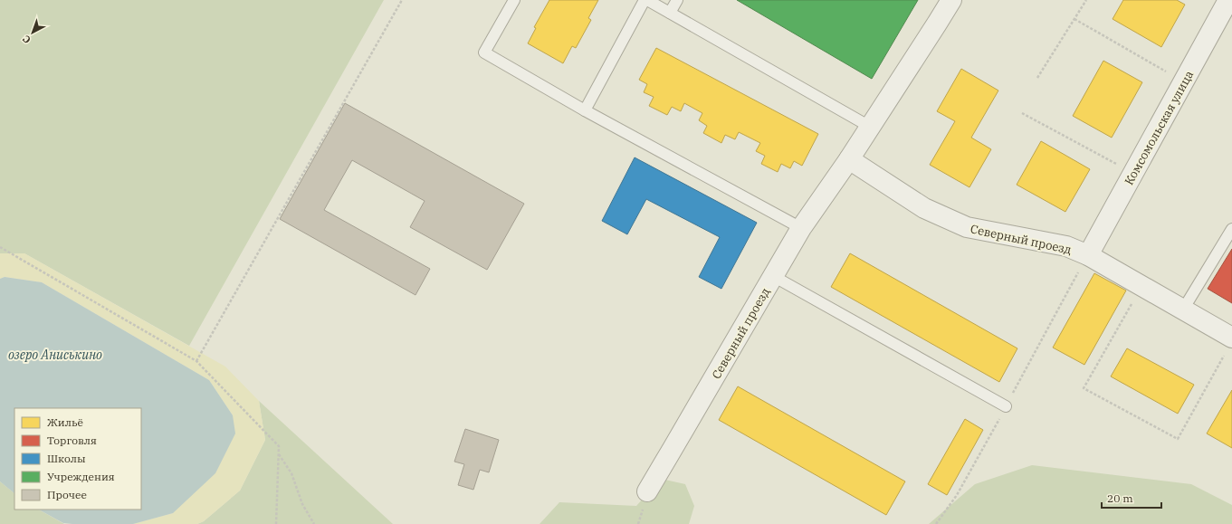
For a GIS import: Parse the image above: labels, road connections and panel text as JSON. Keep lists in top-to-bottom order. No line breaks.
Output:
{"streets":{"street":["Комсомольская улица","Северный проезд"]},"crossings":[["Комсомольская улица","Северный проезд"]],"water":["озеро Аниськино"],"legend":["Жильё","Торговля","Школы","Учреждения","Прочее"],"scale_bar":"20 m","north":"bottom left"}
